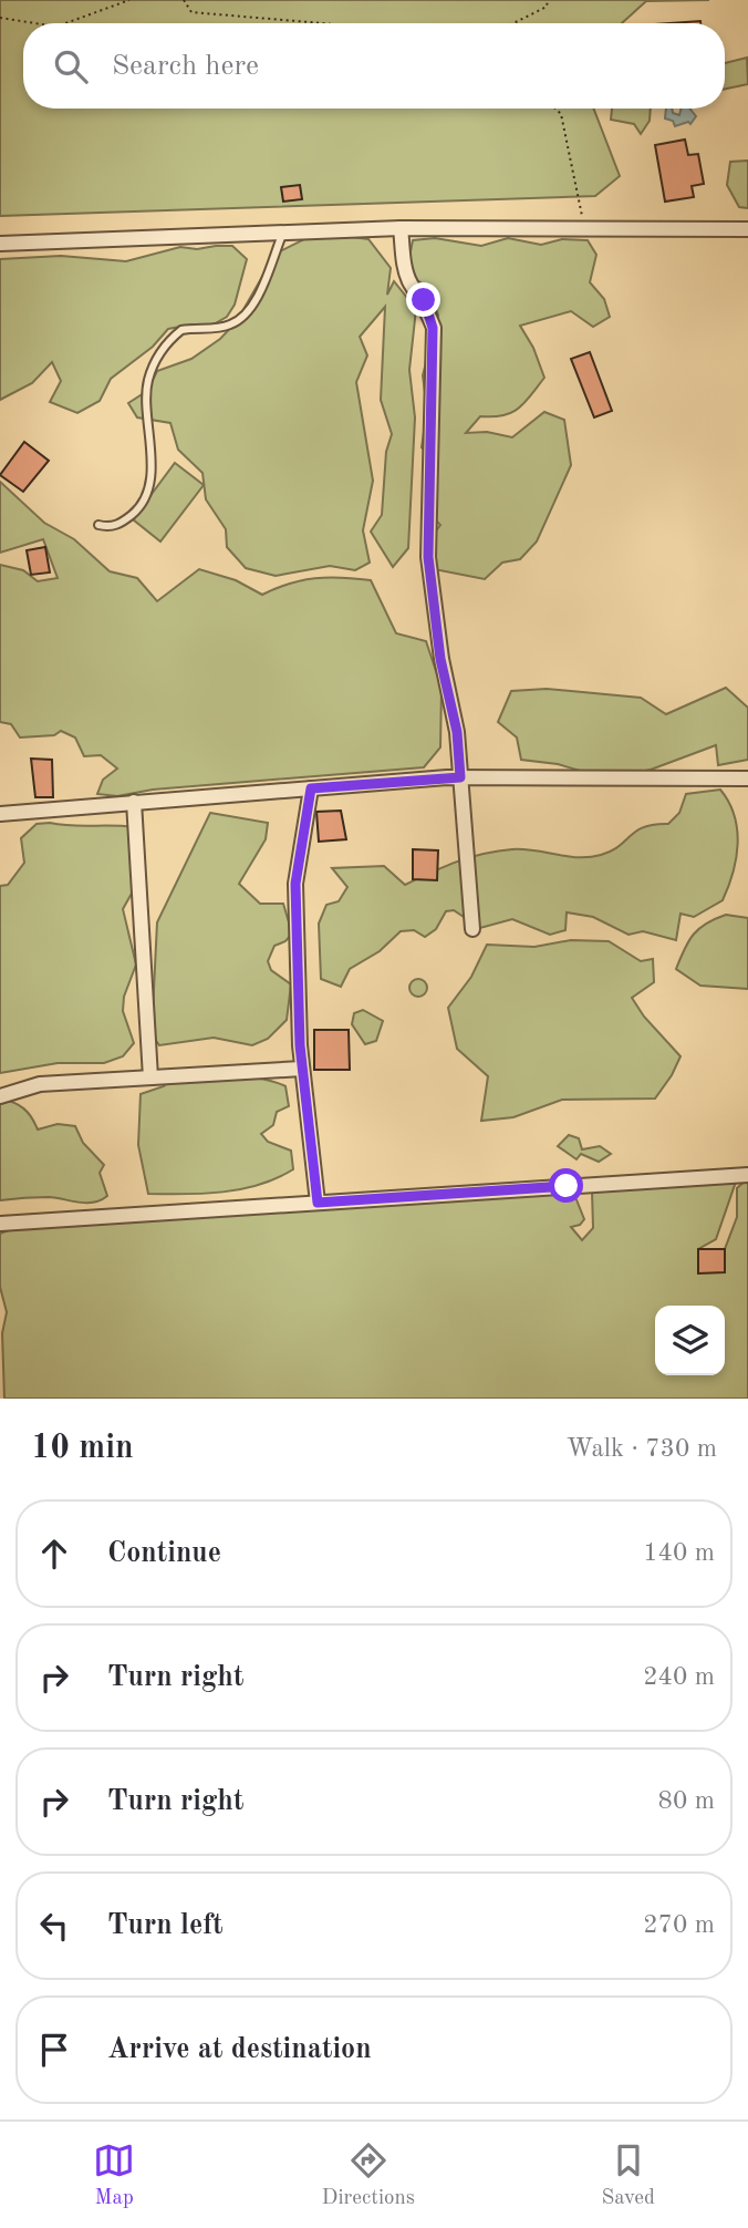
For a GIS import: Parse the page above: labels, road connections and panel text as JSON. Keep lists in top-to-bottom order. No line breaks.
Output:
{"page":{"search":"Search here","heading":["10 min","Walk · 730 m"],"list":[["Continue","140 m"],["Turn right","240 m"],["Turn right","80 m"],["Turn left","270 m"],"Arrive at destination"],"nav":["Map","Directions","Saved"]}}
